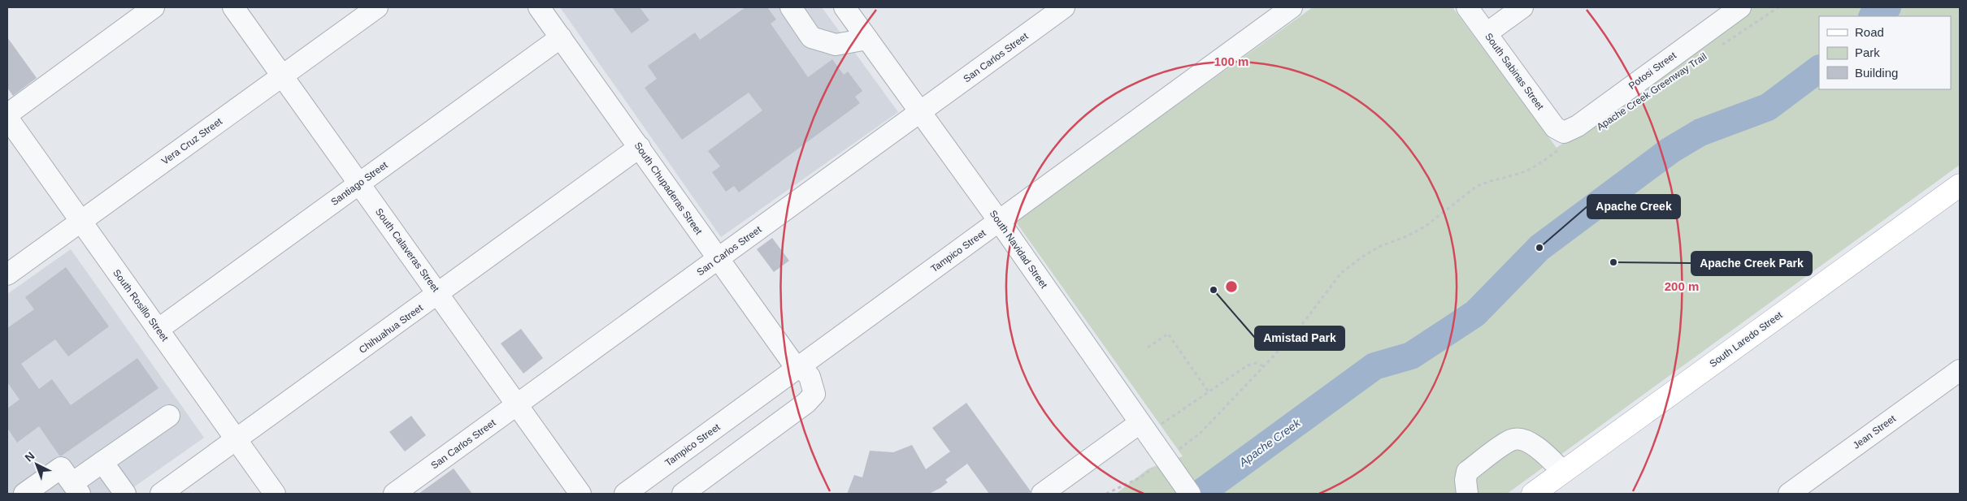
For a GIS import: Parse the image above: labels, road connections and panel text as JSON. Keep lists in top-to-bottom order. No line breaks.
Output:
{"streets":{"main road":["South Laredo Street"],"street":["San Carlos Street","Potosi Street","South Sabinas Street","Vera Cruz Street","Santiago Street","South Chupaderas Street","South Navidad Street","South Calaveras Street","Tampico Street","South Rosillo Street","Chihuahua Street","Jean Street"]},"crossings":[["San Carlos Street","South Chupaderas Street"],["San Carlos Street","South Navidad Street"],["San Carlos Street","South Calaveras Street"],["Potosi Street","South Sabinas Street"],["Vera Cruz Street","South Calaveras Street"],["Vera Cruz Street","South Rosillo Street"],["Santiago Street","South Chupaderas Street"],["Santiago Street","South Calaveras Street"],["Santiago Street","South Rosillo Street"],["South Chupaderas Street","Tampico Street"],["South Chupaderas Street","Chihuahua Street"],["South Navidad Street","Tampico Street"],["South Calaveras Street","Chihuahua Street"],["South Rosillo Street","Chihuahua Street"]],"water":["Apache Creek"],"places":["Apache Creek","Apache Creek Park","Amistad Park"],"legend":["Road","Park","Building"],"north":"top left","rings":["100 m","200 m"]}
